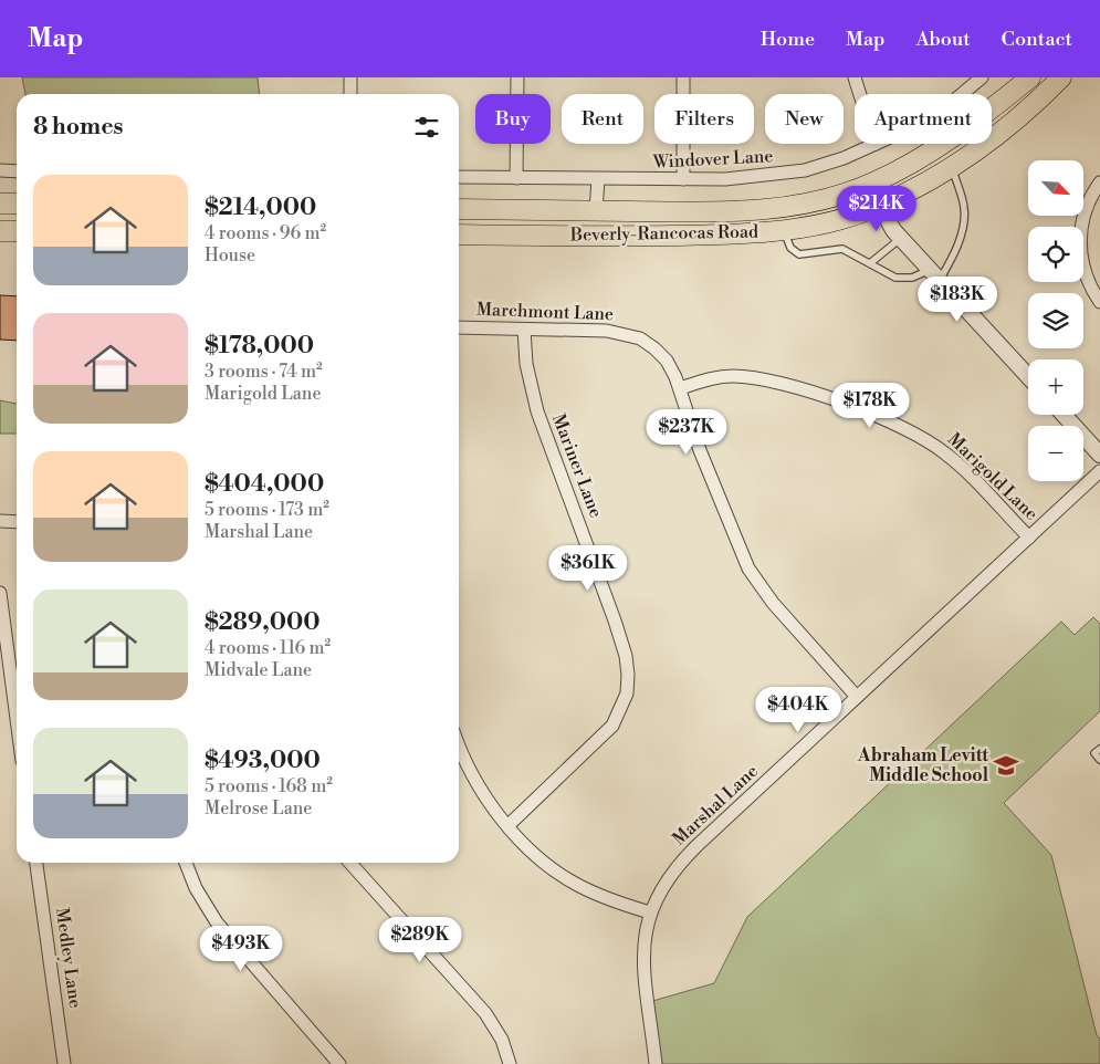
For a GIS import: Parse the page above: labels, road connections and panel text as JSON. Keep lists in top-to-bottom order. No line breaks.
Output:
{"streets":{"main road":["Beverly-Rancocas Road"],"street":["Windover Lane","Marchmont Lane","Mariner Lane","Marigold Lane","Marshal Lane","Medley Lane"]},"crossings":[["Marchmont Lane","Mariner Lane"],["Marchmont Lane","Marigold Lane"],["Marchmont Lane","Marshal Lane"],["Marigold Lane","Marshal Lane"]],"places":{"school or university":["Abraham Levitt Middle School"]},"north":"bottom right","page":{"header":"Map","nav":["Home","Map","About","Contact"],"chip":["Buy","Rent","Filters","New","Apartment"],"heading":"8 homes","map_buttons":["+","−"],"list":[{"name":"$214,000","note":"4 rooms · 96 m² · House"},{"name":"$178,000","note":"3 rooms · 74 m² · Marigold Lane"},{"name":"$404,000","note":"5 rooms · 173 m² · Marshal Lane"},{"name":"$289,000","note":"4 rooms · 116 m² · Midvale Lane"},{"name":"$493,000","note":"5 rooms · 168 m² · Melrose Lane"}],"price":["$214K","$183K","$178K","$237K","$361K","$404K","$289K","$493K"]}}
